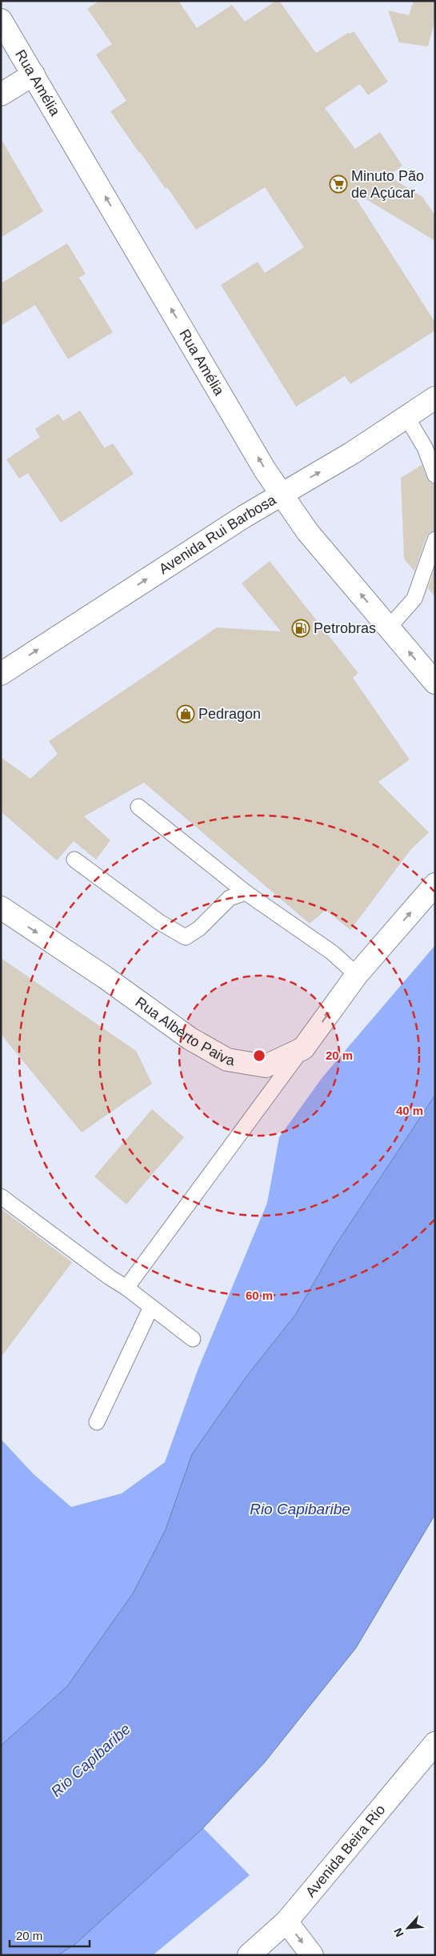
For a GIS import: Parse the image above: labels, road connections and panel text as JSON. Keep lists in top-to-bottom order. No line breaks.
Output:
{"streets":{"main road":["Rua Amélia","Avenida Rui Barbosa","Rua Alberto Paiva","Avenida Beira Rio"]},"crossings":[["Rua Amélia","Avenida Rui Barbosa"]],"one_way":["Rua Amélia","Avenida Rui Barbosa"],"water":["Rio Capibaribe"],"places":{"supermarket":["Minuto Pão de Açúcar"],"fuel station":["Petrobras"],"shop":["Pedragon"]},"scale_bar":"20 m","north":"bottom left","rings":["20 m","40 m","60 m"]}
